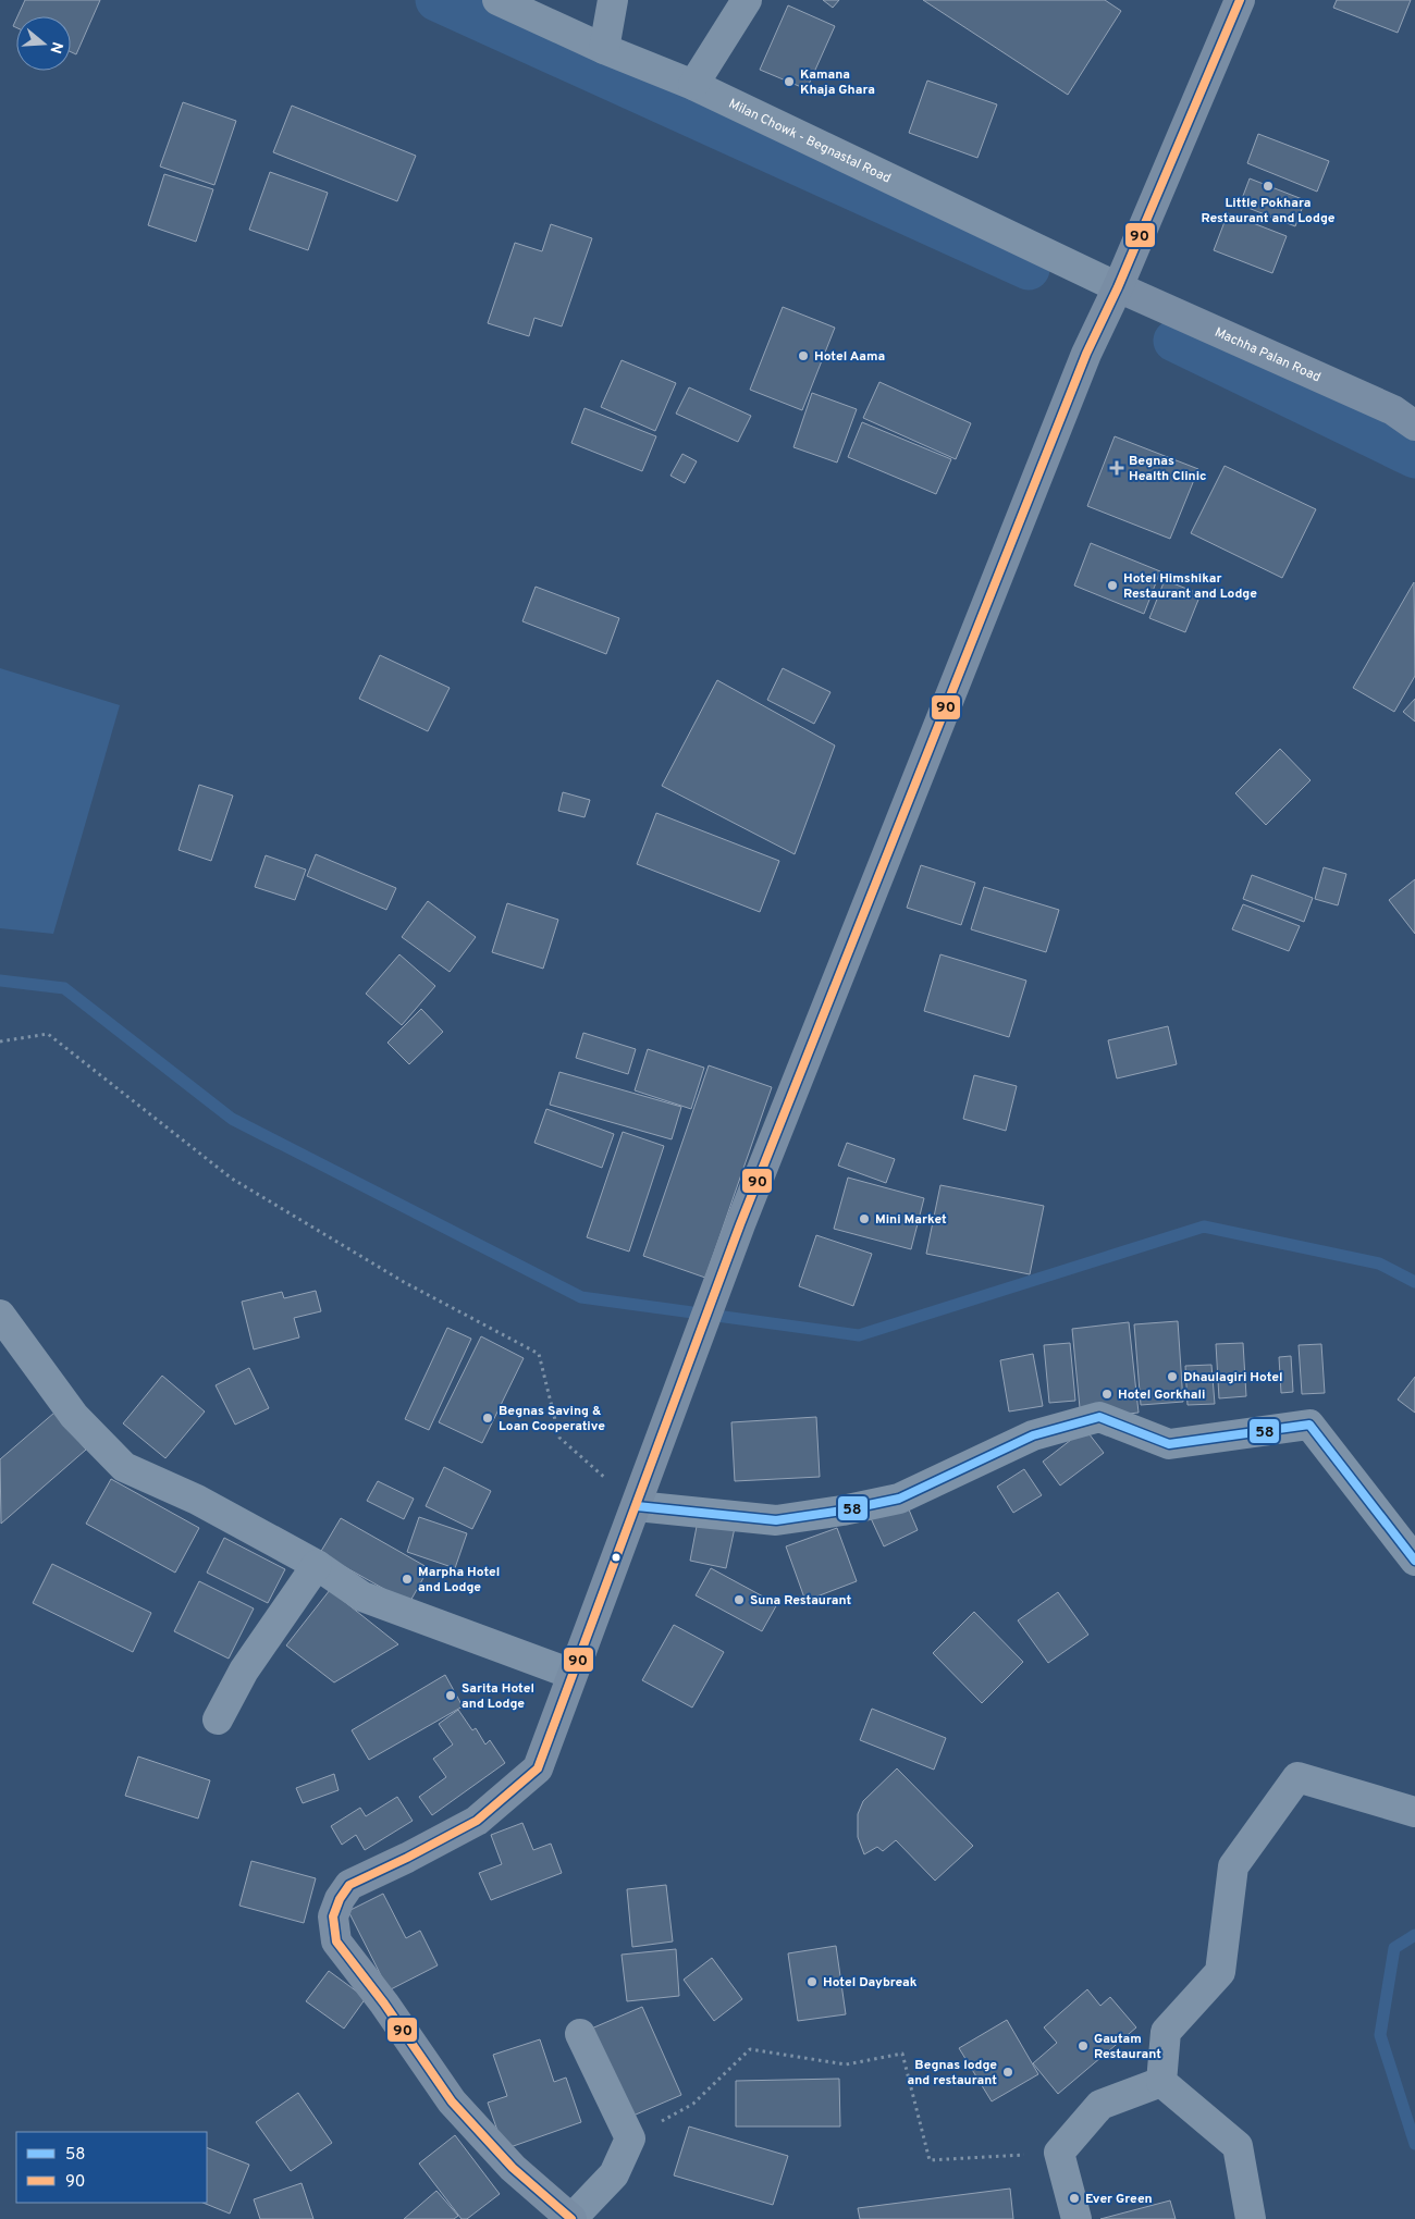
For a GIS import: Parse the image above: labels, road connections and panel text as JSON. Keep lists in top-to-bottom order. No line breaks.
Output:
{"streets":{"main road":["Machha Palan Road"],"street":["Milan Chowk - Begnastal Road"]},"crossings":[["Milan Chowk - Begnastal Road","Machha Palan Road"]],"places":{"other":["Kamana Khaja Ghara","Little Pokhara Restaurant and Lodge","Hotel Aama","Hotel Himshikar Restaurant and Lodge","Mini Market","Dhaulagiri Hotel","Hotel Gorkhali","Begnas Saving & Loan Cooperative","Marpha Hotel and Lodge","Suna Restaurant","Sarita Hotel and Lodge","Hotel Daybreak","Gautam Restaurant","Begnas lodge and restaurant","Ever Green"],"health":["Begnas Health Clinic"]},"lines":["transit line 90","transit line 58"],"legend":["58","90"],"north":"right"}
